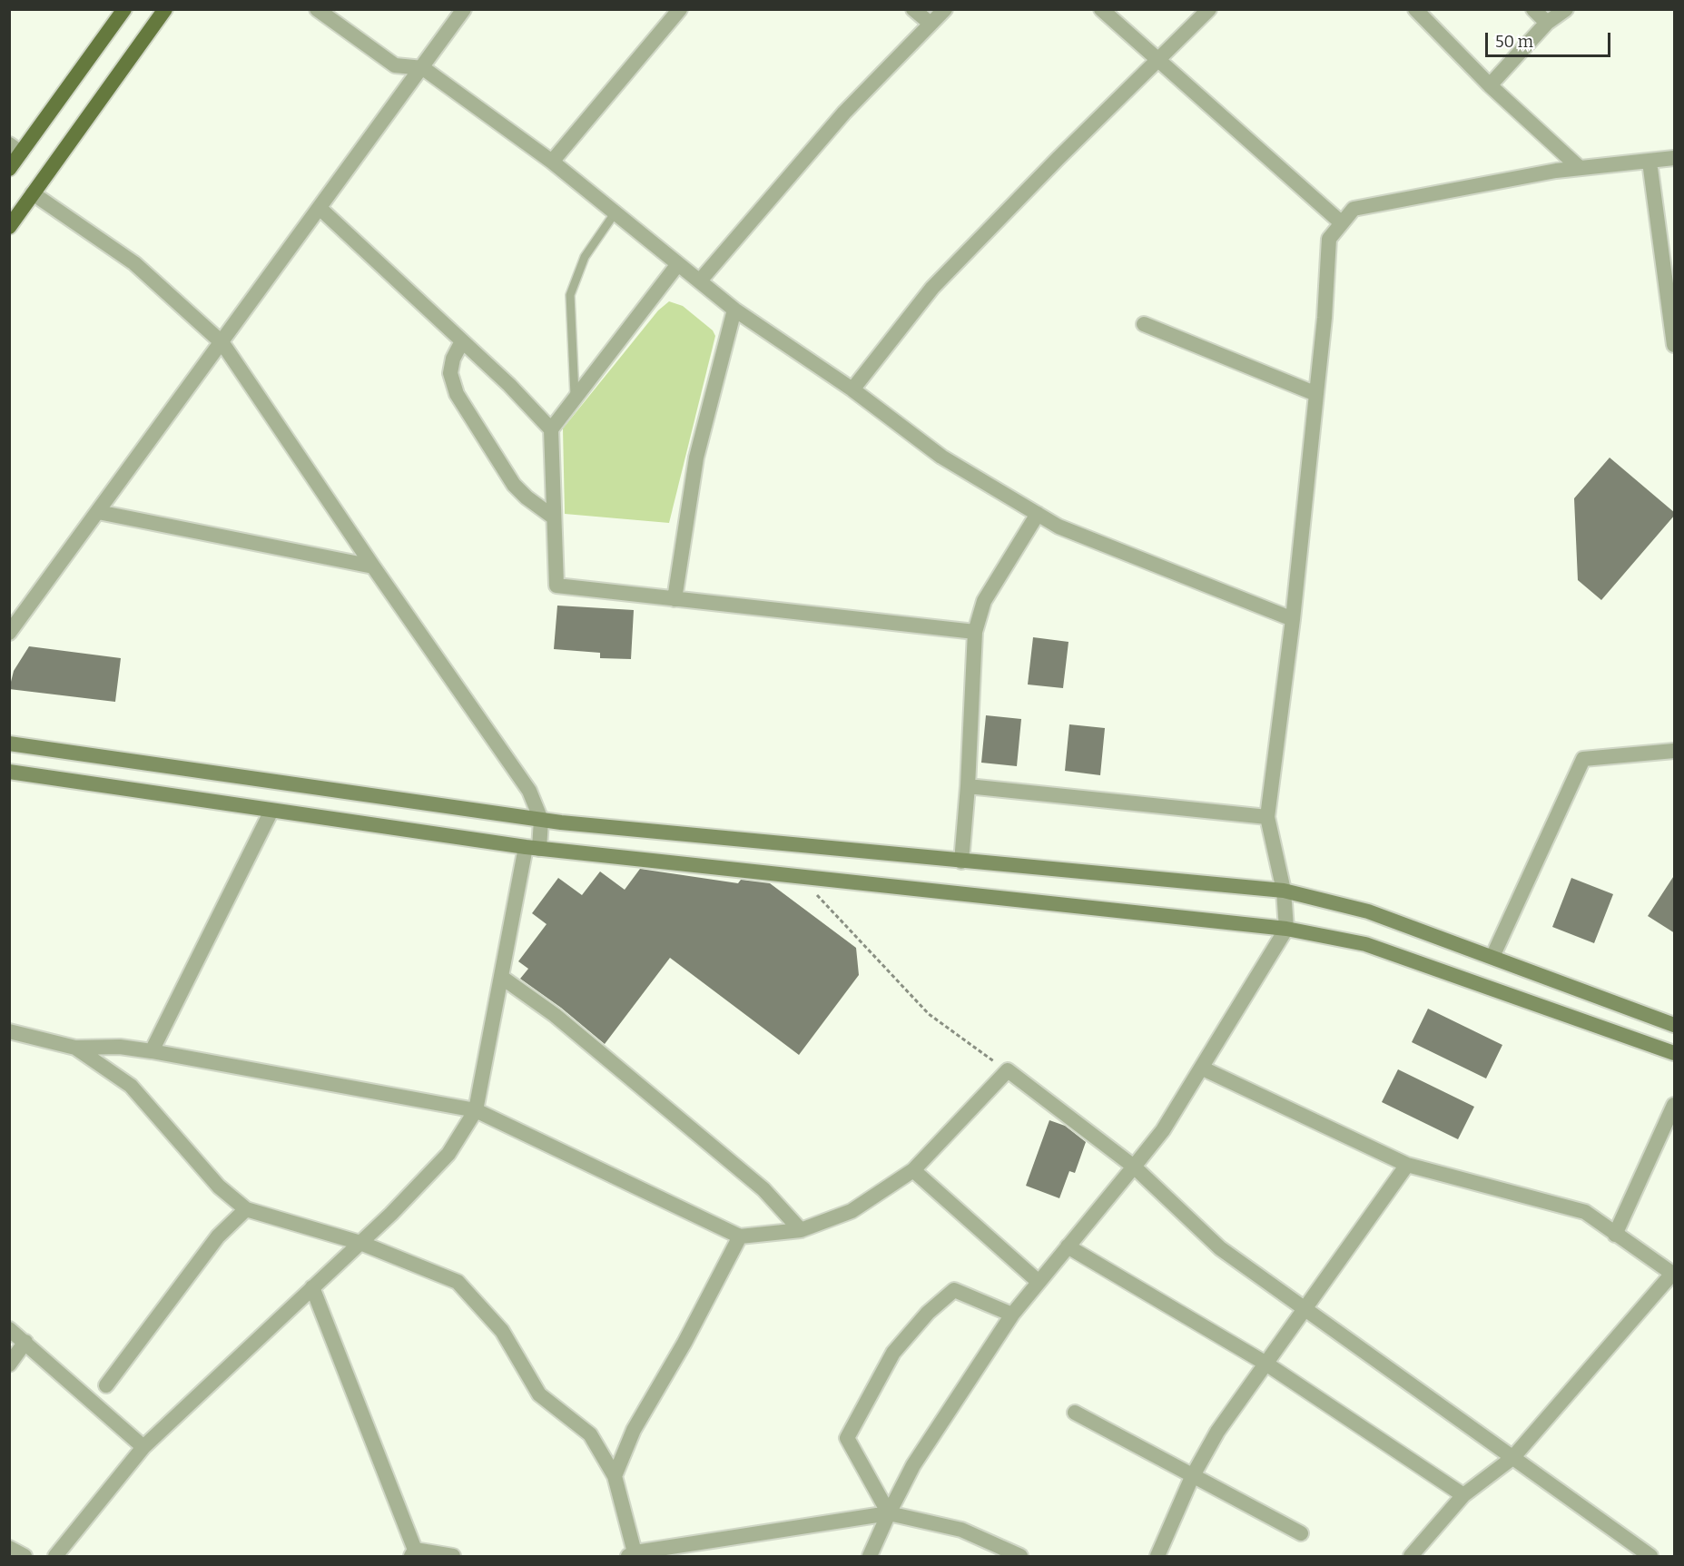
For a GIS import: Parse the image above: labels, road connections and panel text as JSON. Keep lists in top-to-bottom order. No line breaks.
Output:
{"scale_bar":"50 m"}
